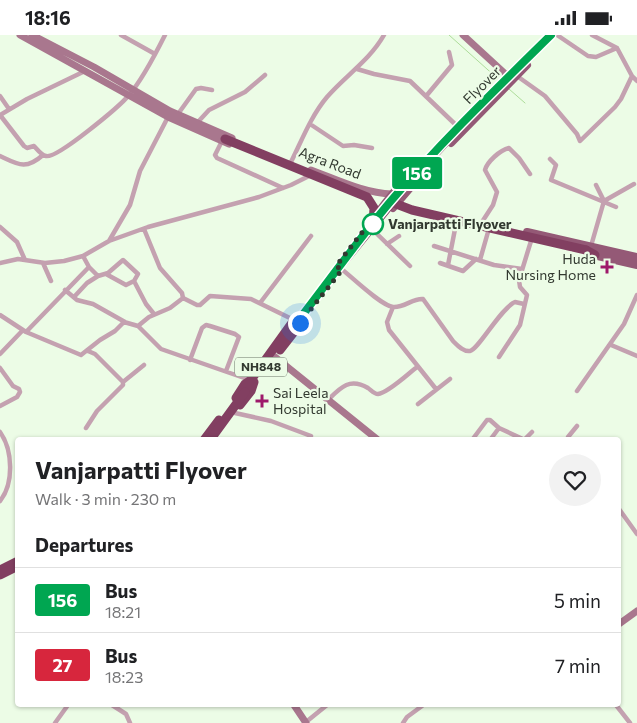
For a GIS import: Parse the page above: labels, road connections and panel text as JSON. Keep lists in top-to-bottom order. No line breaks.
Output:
{"streets":{"highway":["Flyover","NH848"],"main road":["Agra Road"]},"crossings":[["Flyover","Agra Road"],["Flyover","NH848"]],"places":{"other":["Vanjarpatti Flyover"],"health":["Huda Nursing Home","Sai Leela Hospital"]},"lines":["bus line 156"],"page":{"status":"18:16","on_map":"156","heading":[["Vanjarpatti Flyover","Walk · 3 min · 230 m"],"Departures"],"list":[{"mark":"156","name":"Bus","note":"18:21","value":"5 min"},{"mark":"27","name":"Bus","note":"18:23","value":"7 min"}]}}
